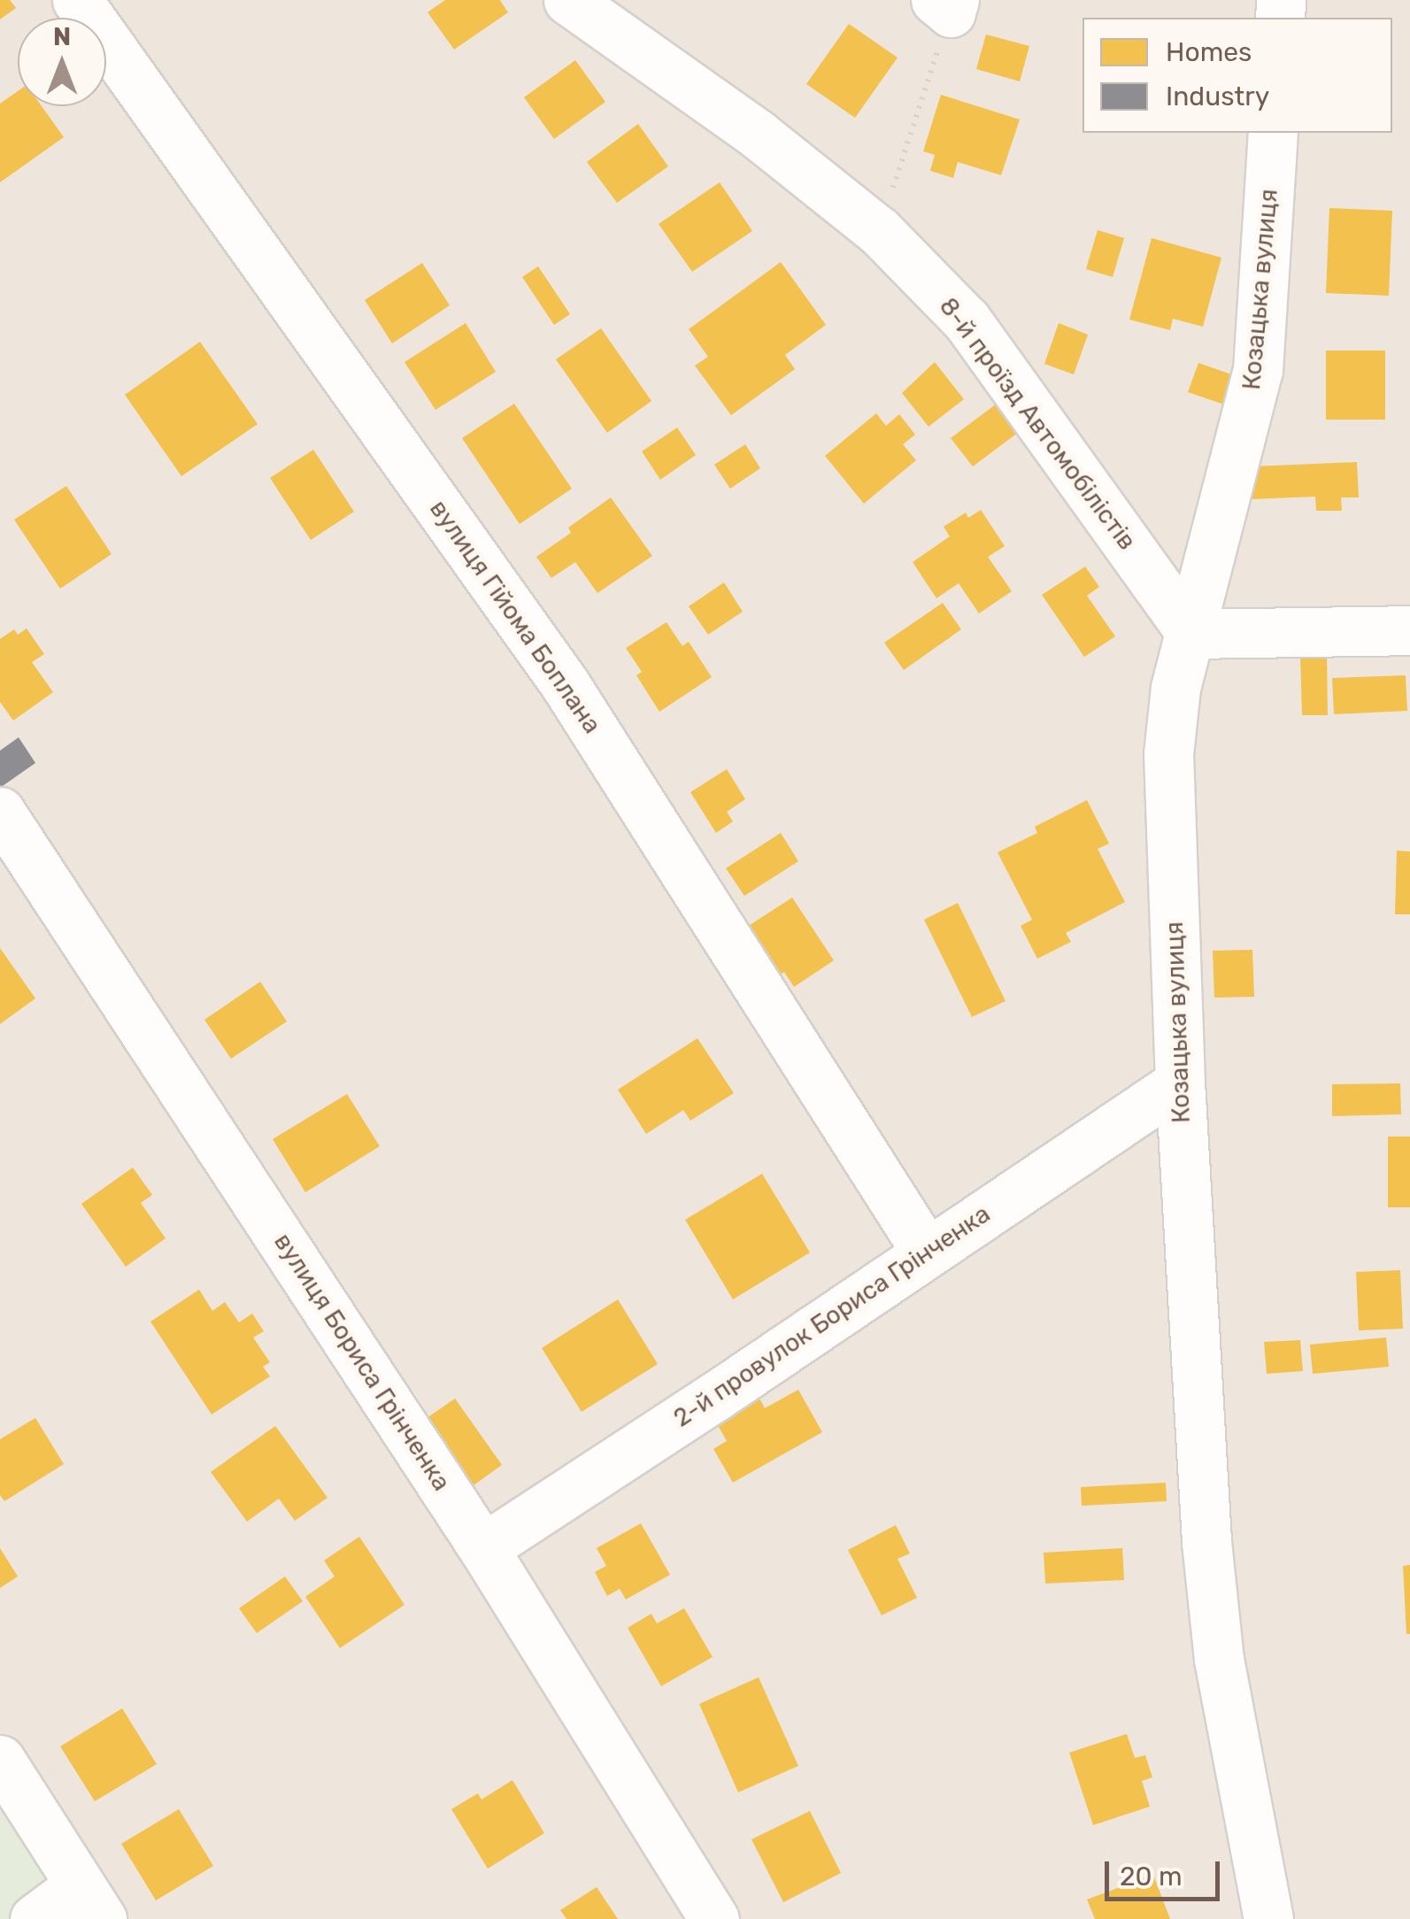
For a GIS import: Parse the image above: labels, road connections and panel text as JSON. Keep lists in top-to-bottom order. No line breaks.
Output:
{"streets":{"street":["Козацька вулиця","8-й проїзд Автомобілістів","вулиця Гійома Боплана","2-й провулок Бориса Грінченка","вулиця Бориса Грінченка"]},"crossings":[["Козацька вулиця","8-й проїзд Автомобілістів"],["Козацька вулиця","2-й провулок Бориса Грінченка"],["вулиця Гійома Боплана","2-й провулок Бориса Грінченка"],["2-й провулок Бориса Грінченка","вулиця Бориса Грінченка"]],"legend":["Homes","Industry"],"scale_bar":"20 m","north":"top"}
